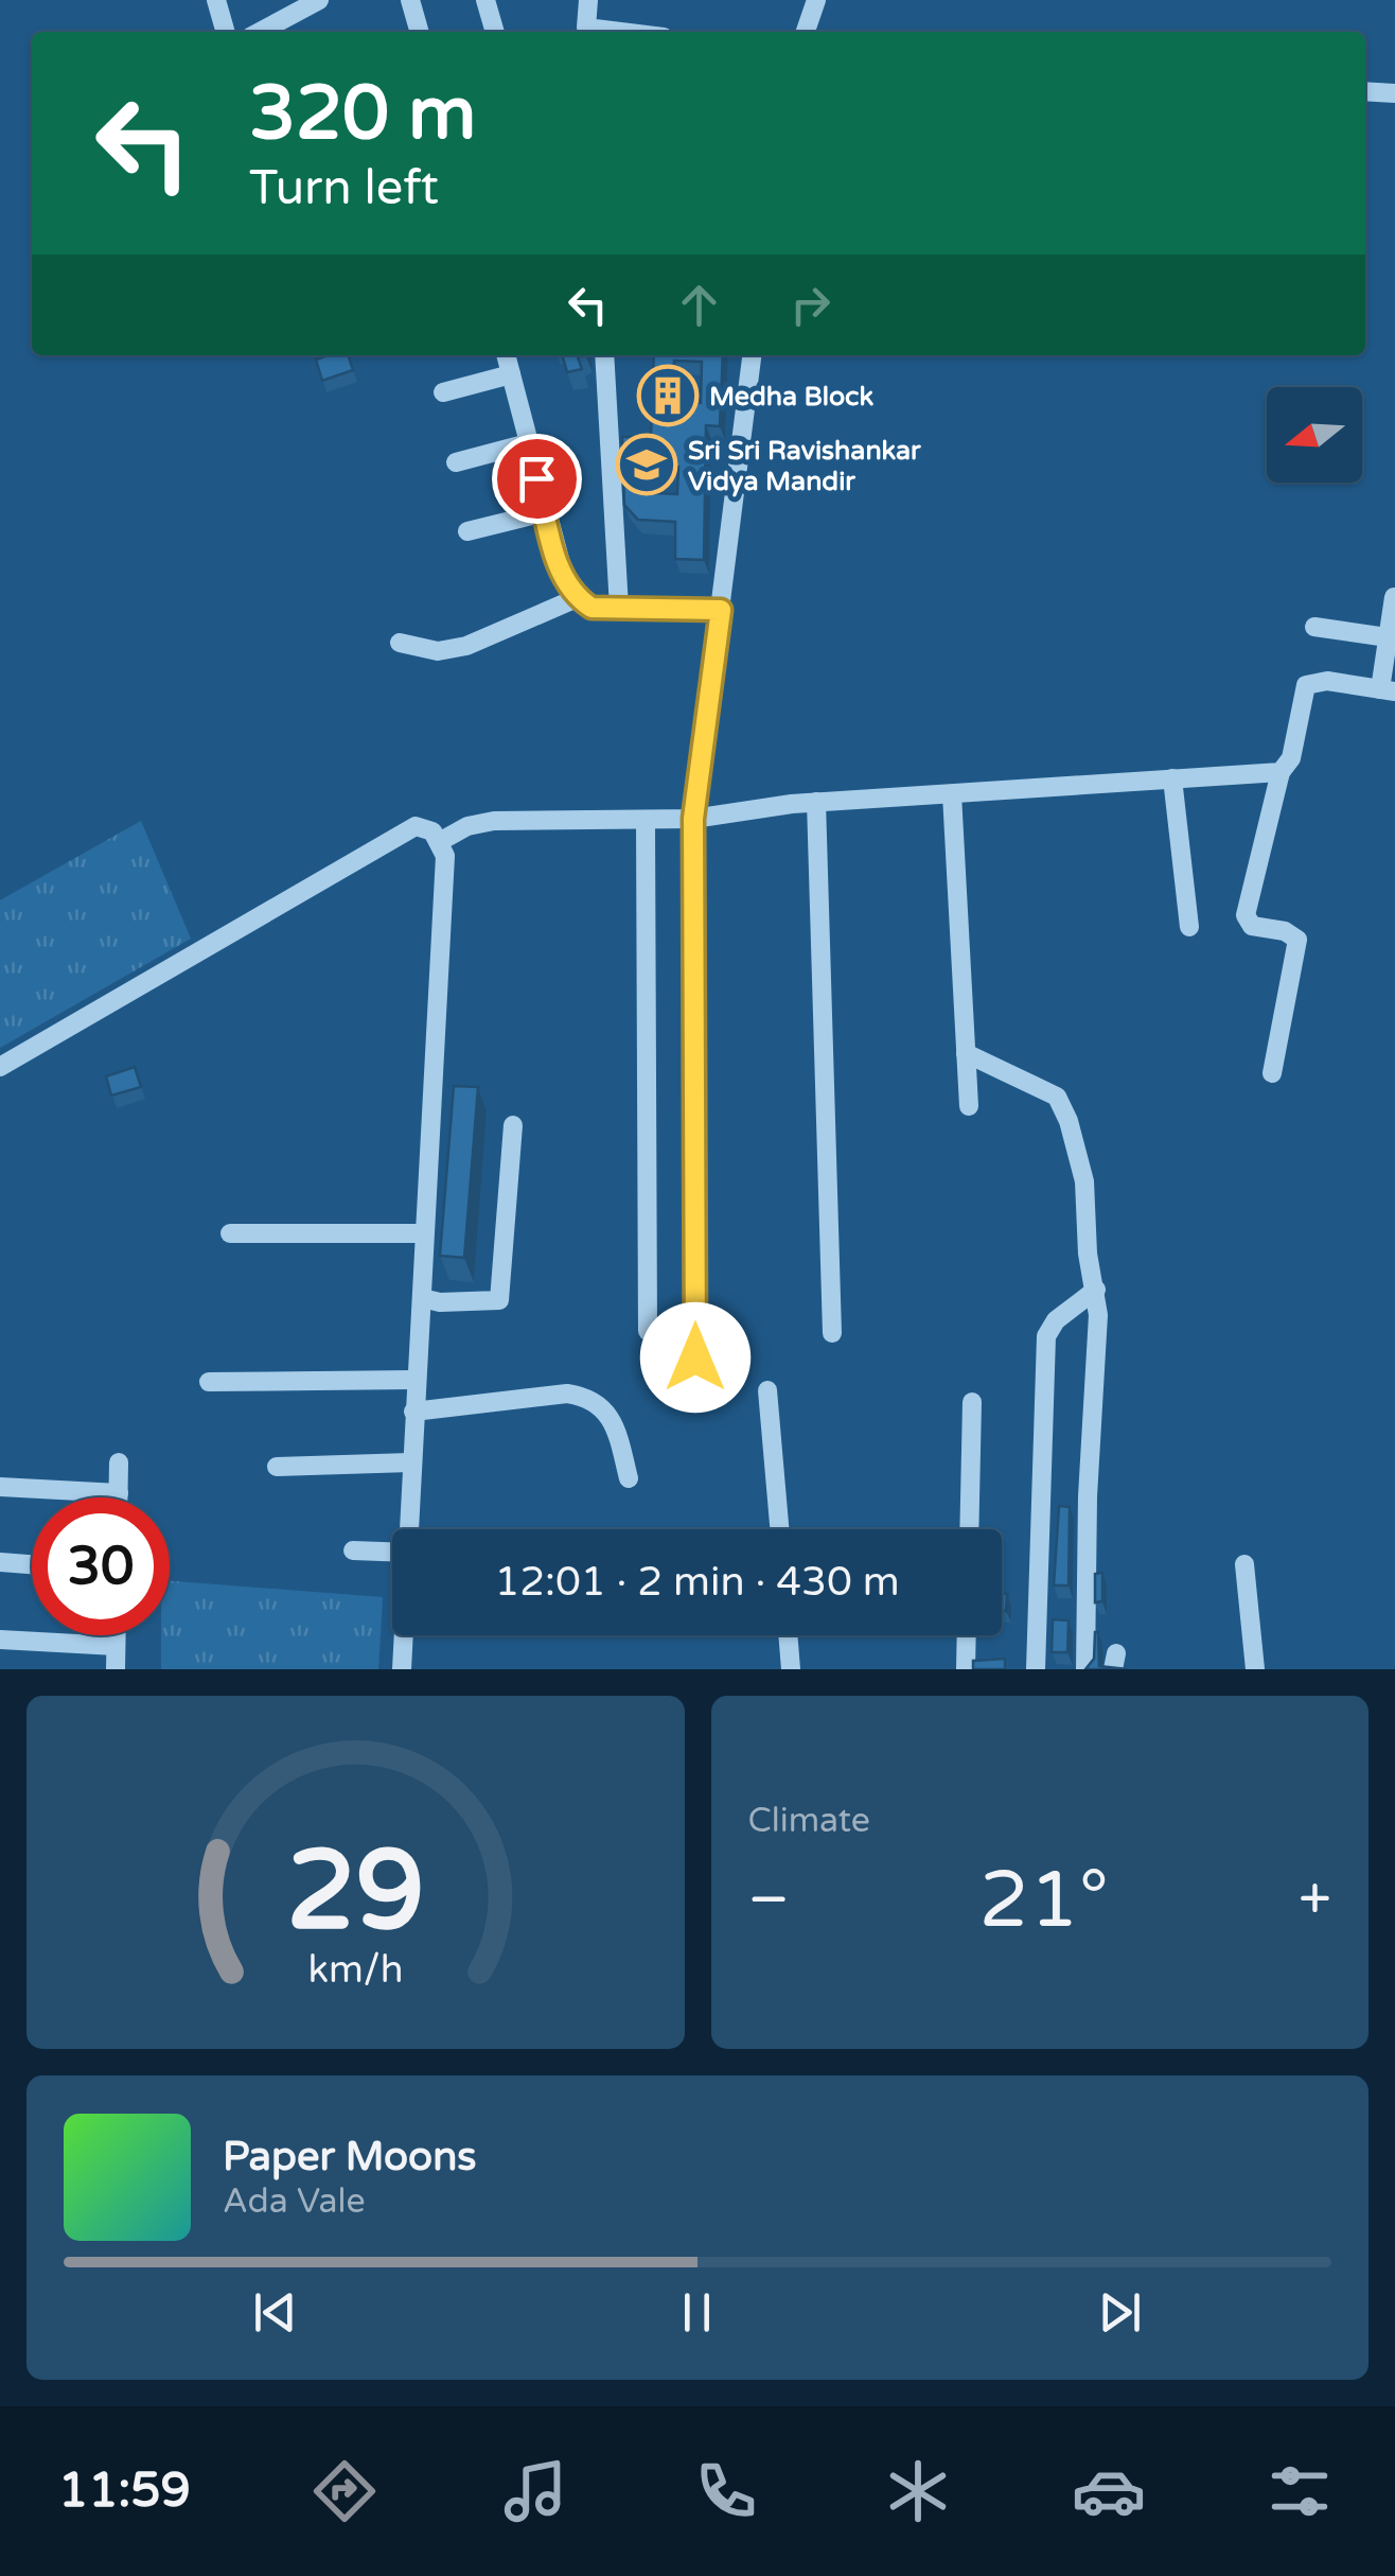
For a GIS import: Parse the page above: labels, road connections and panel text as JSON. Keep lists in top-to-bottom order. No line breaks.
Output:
{"places":{"building":["Medha Block"],"school or university":["Sri Sri Ravishankar Vidya Mandir"]},"north":"left","page":{"turn":["320 m","Turn left"],"limit":"30","trip":"12:01 · 2 min · 430 m","tile":"Climate","heat":["−","21°","+"],"song":["Paper Moons","Ada Vale"],"tabs":"11:59","gauge":["29","km/h"]}}
